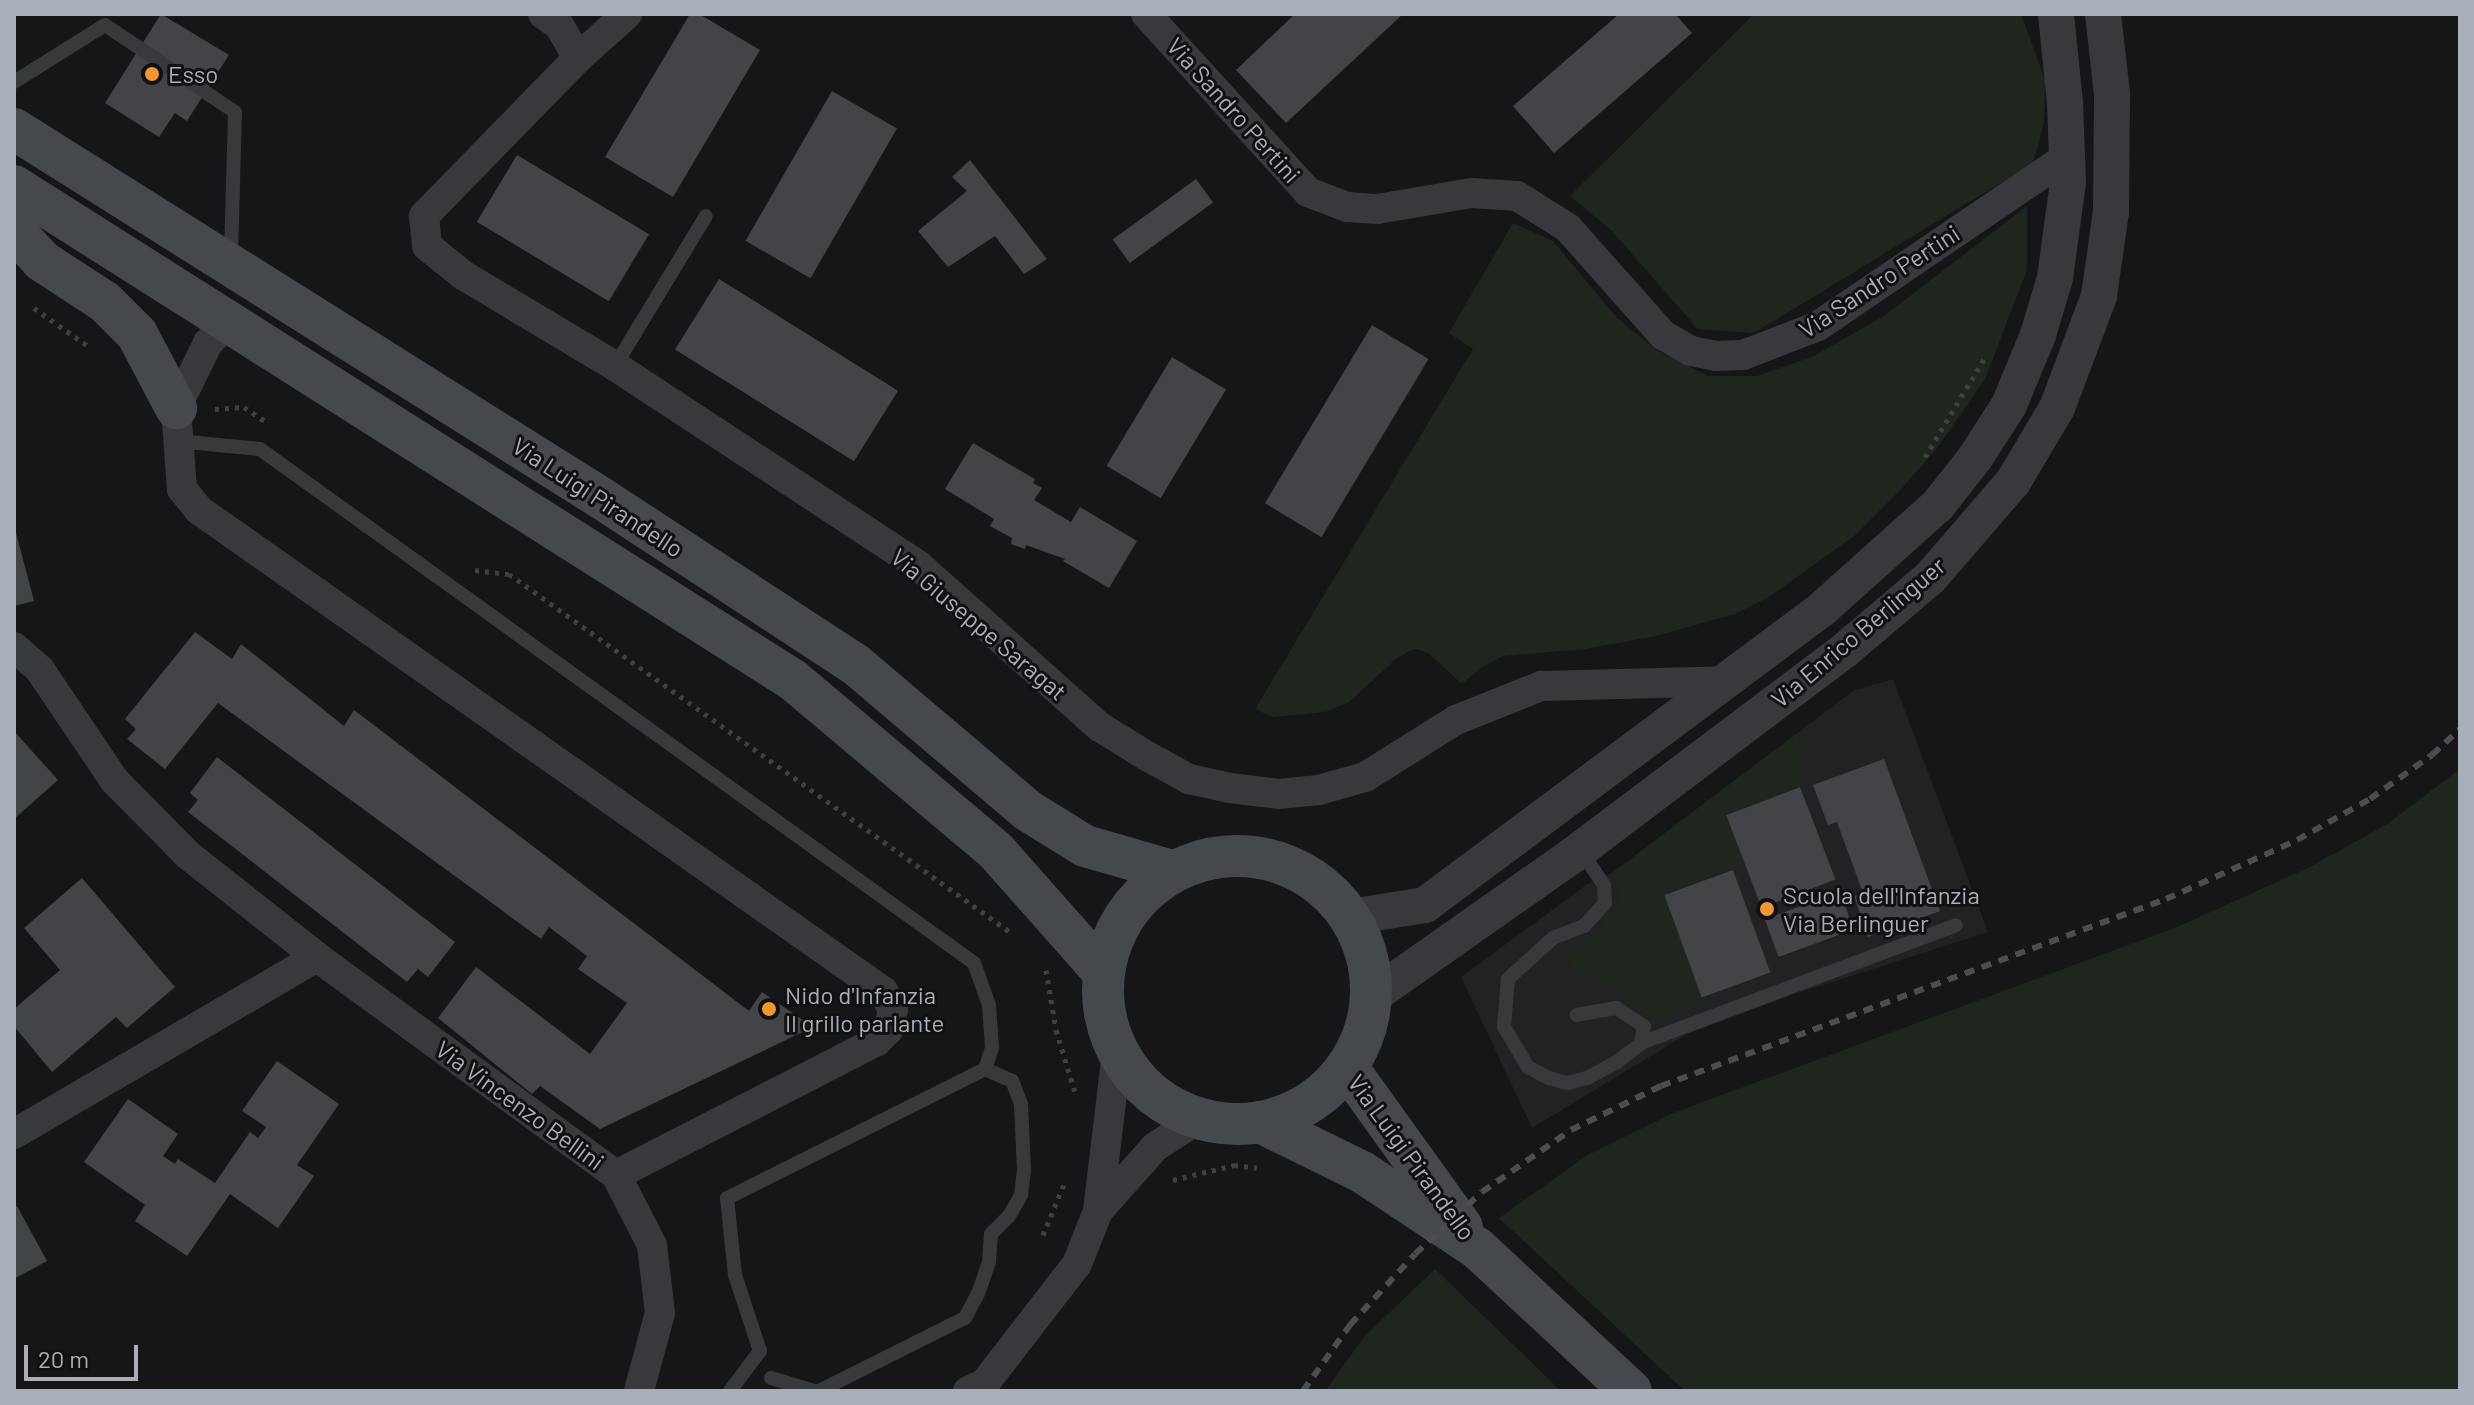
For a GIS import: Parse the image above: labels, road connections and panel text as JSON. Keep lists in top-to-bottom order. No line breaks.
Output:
{"streets":{"main road":["Via Luigi Pirandello"],"street":["Via Sandro Pertini","Via Giuseppe Saragat","Via Enrico Berlinguer","Via Vincenzo Bellini"]},"crossings":[["Via Sandro Pertini","Via Enrico Berlinguer"],["Via Luigi Pirandello","Via Enrico Berlinguer"],["Via Giuseppe Saragat","Via Enrico Berlinguer"]],"places":["Esso","Scuola dell'Infanzia Via Berlinguer","Nido d'Infanzia Il grillo parlante"],"scale_bar":"20 m"}
